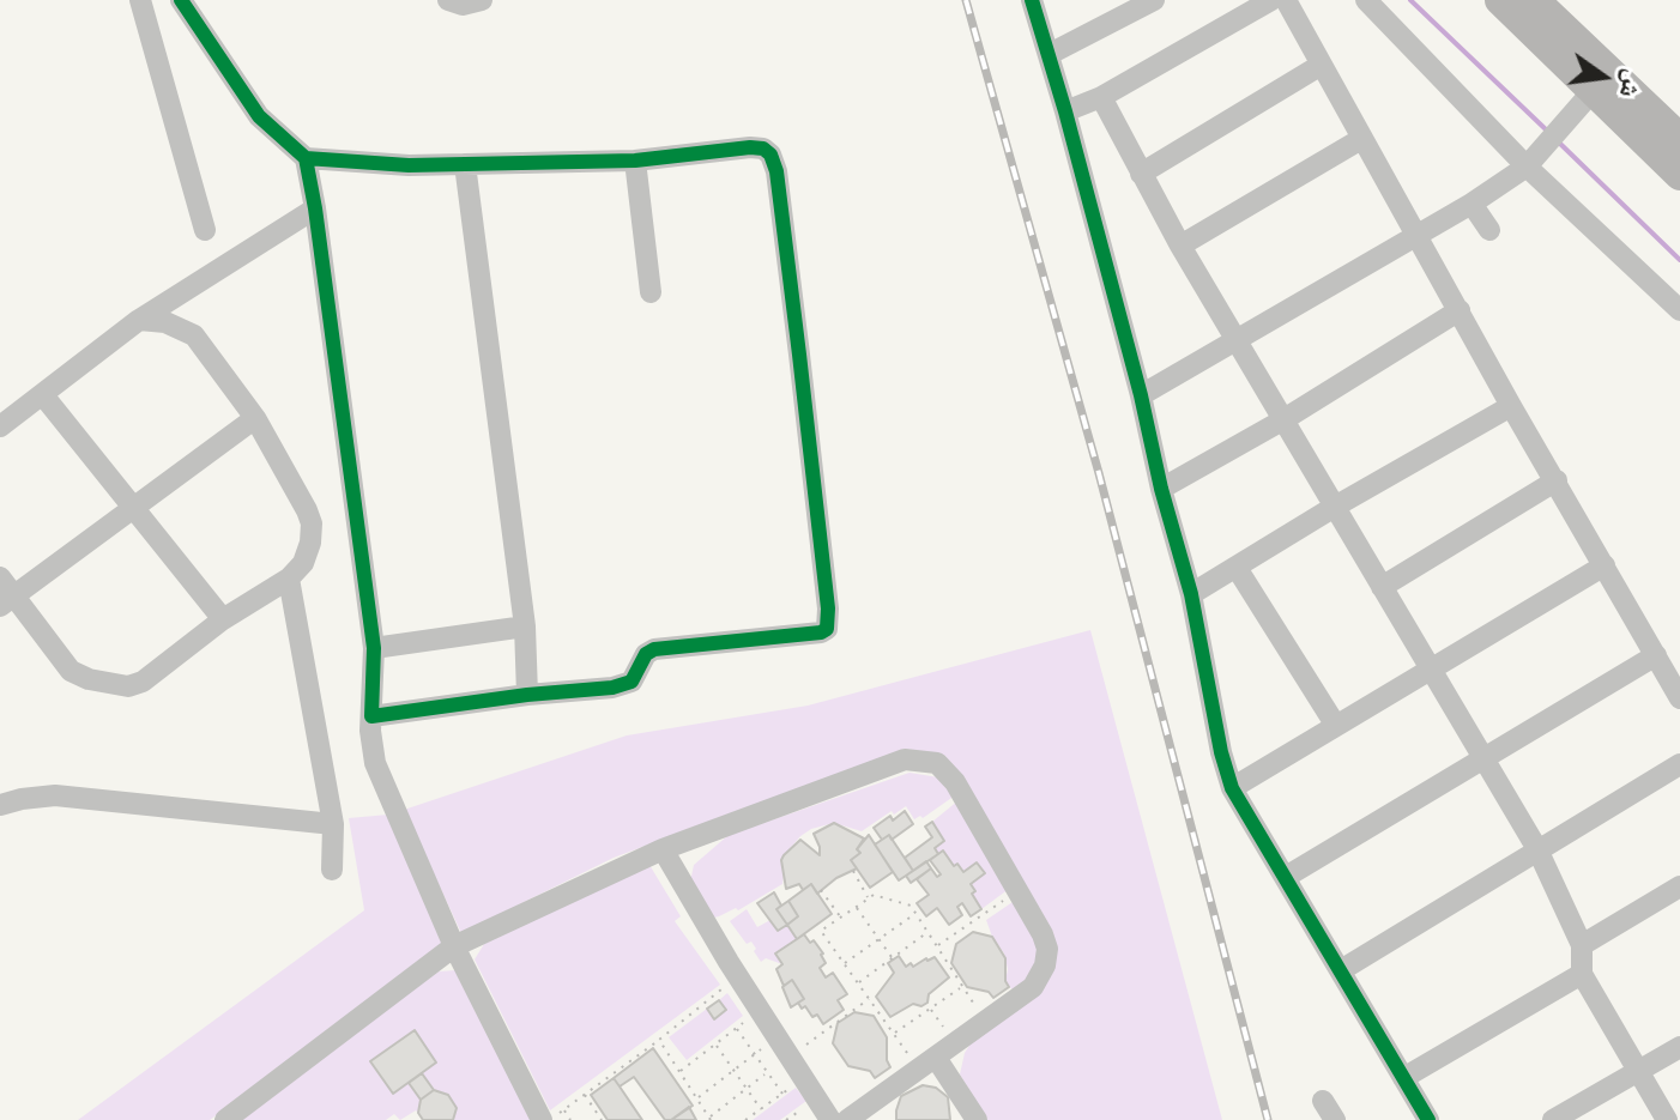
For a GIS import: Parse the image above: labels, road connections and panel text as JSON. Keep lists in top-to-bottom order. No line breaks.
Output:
{"north":"right"}
